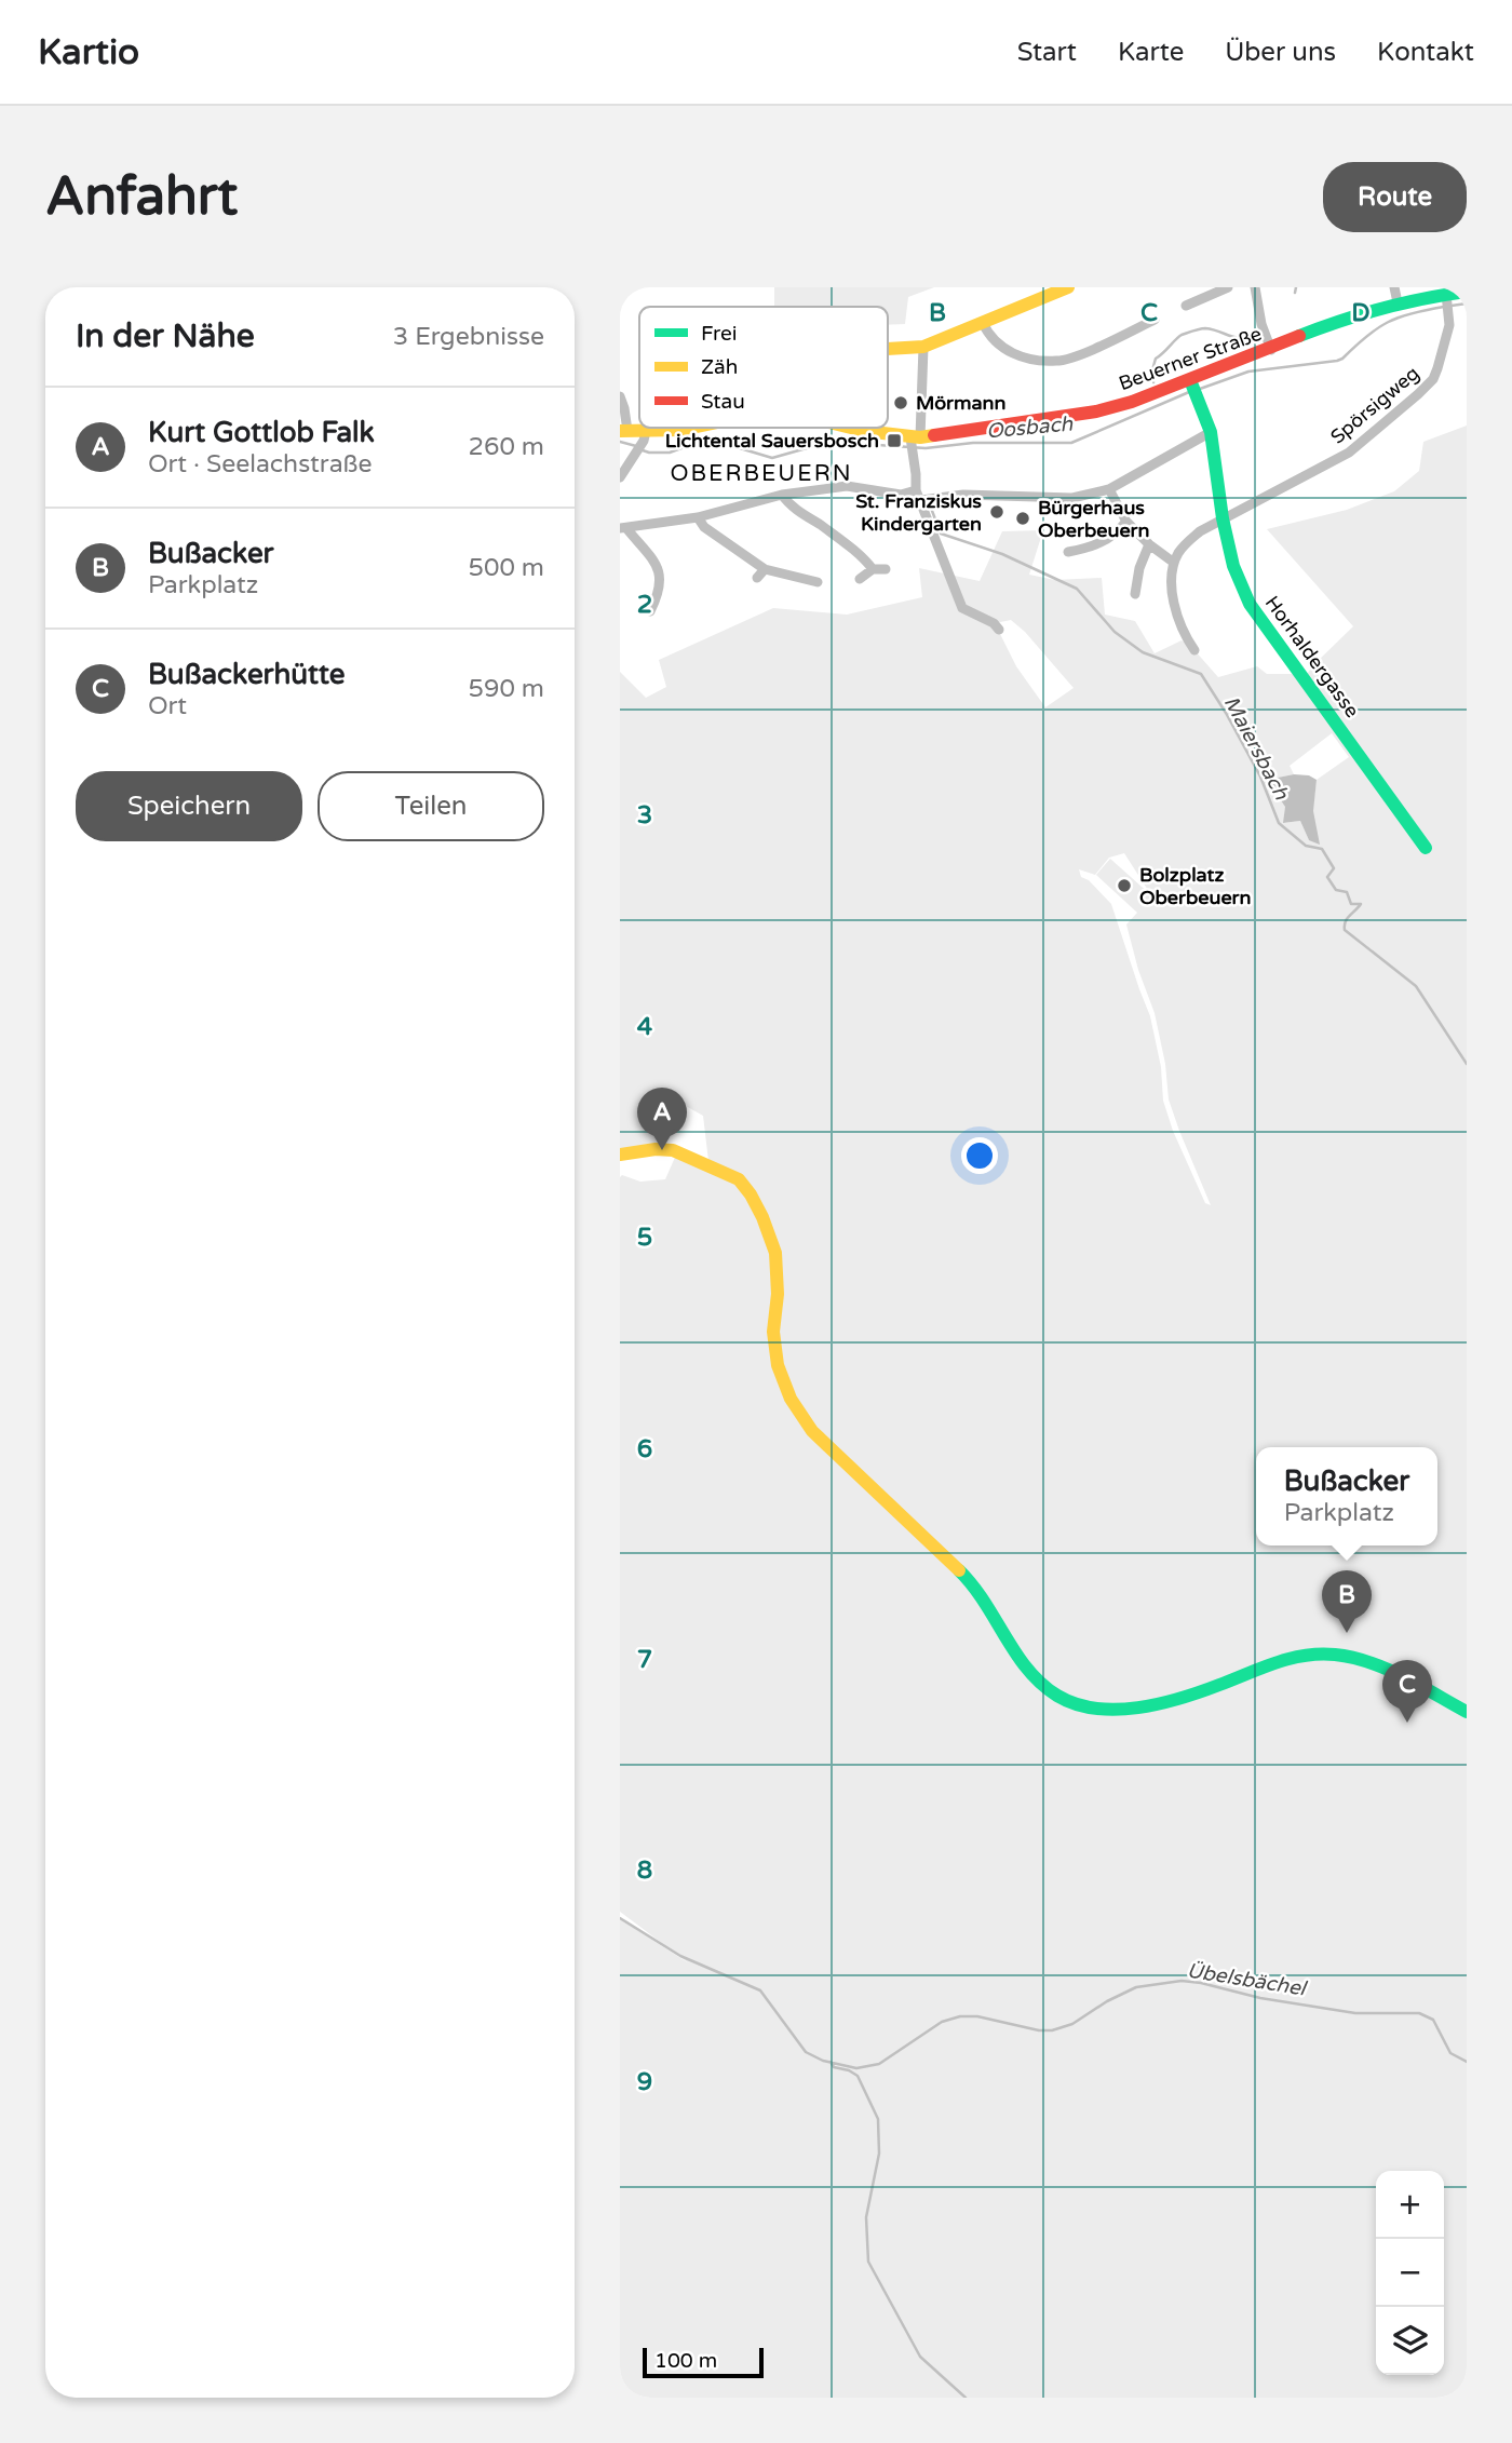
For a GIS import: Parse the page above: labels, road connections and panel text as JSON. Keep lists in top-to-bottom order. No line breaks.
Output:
{"streets":{"street":["Beuerner Straße","Spörsigweg","Horhaldergasse"]},"crossings":[["Beuerner Straße","Spörsigweg"],["Beuerner Straße","Horhaldergasse"],["Spörsigweg","Horhaldergasse"]],"districts":["OBERBEUERN"],"water":["Oosbach","Maiersbach","Übelsbächel"],"places":{"other":["Mörmann","St. Franziskus Kindergarten","Bürgerhaus Oberbeuern","Bolzplatz Oberbeuern"],"transit":["Lichtental Sauersbosch"]},"legend":["Frei","Zäh","Stau"],"scale_bar":"100 m","page":{"header":"Kartio","nav":["Start","Karte","Über uns","Kontakt"],"buttons":["Route",["Speichern","Teilen"]],"title":"Anfahrt","heading":["In der Nähe","3 Ergebnisse"],"list":[{"mark":"A","name":"Kurt Gottlob Falk","note":"Ort · Seelachstraße","value":"260 m"},{"mark":"B","name":"Bußacker","note":"Parkplatz","value":"500 m"},{"mark":"C","name":"Bußackerhütte","note":"Ort","value":"590 m"}],"pins":["A","B","C"],"popup":["Bußacker","Parkplatz"],"map_buttons":["+","−"],"scale":"100 m"},"grid":{"columns":["B","C","D"],"rows":["2","3","4","5","6","7","8","9"]}}
